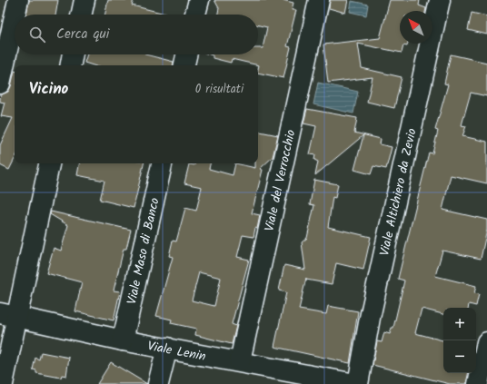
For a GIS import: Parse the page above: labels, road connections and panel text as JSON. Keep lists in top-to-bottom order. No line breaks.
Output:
{"streets":{"street":["Viale del Verrocchio","Viale Altichiero da Zevio","Viale Maso di Banco","Viale Lenin"]},"crossings":[["Viale del Verrocchio","Viale Lenin"],["Viale Maso di Banco","Viale Lenin"]],"north":"top left","page":{"search":"Cerca qui","heading":["Vicino","0 risultati"],"map_buttons":["+","−"]}}
